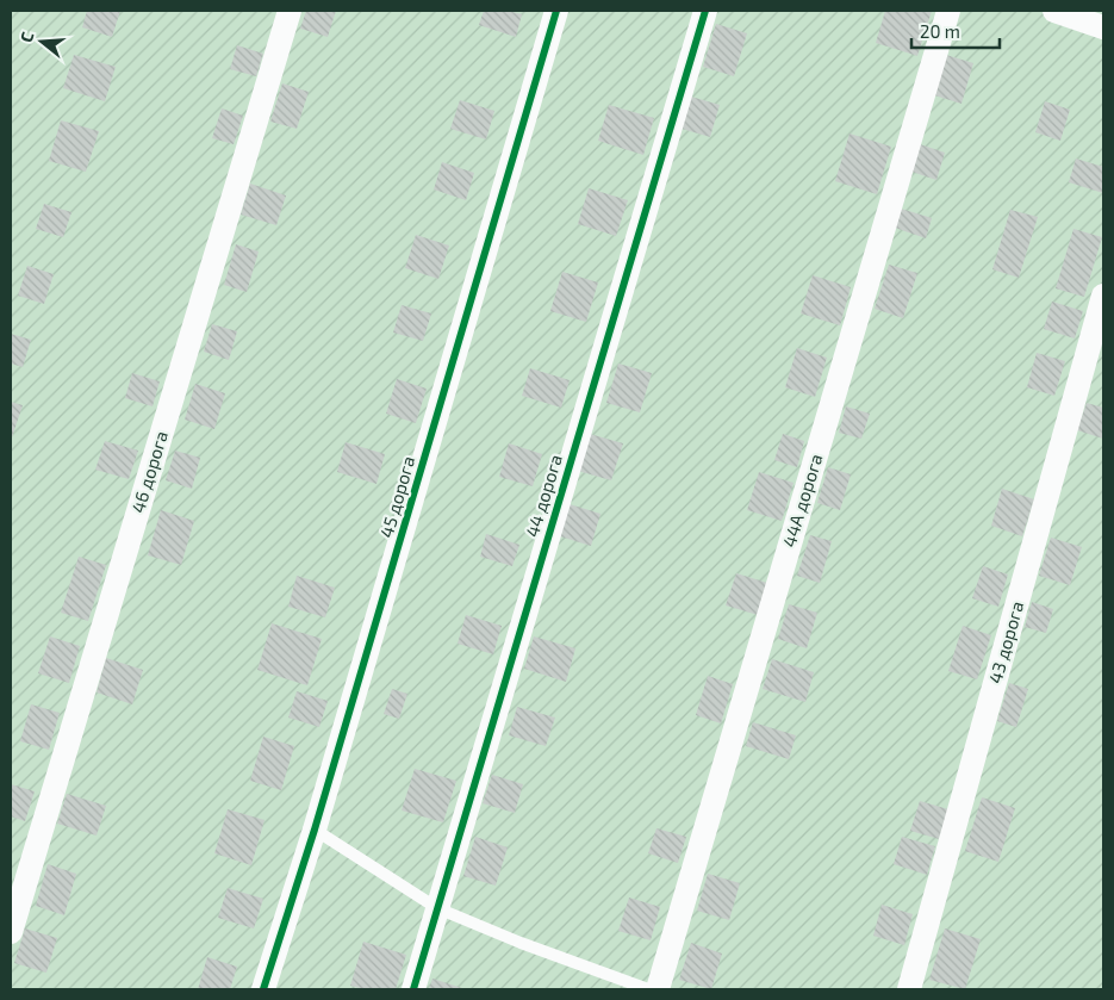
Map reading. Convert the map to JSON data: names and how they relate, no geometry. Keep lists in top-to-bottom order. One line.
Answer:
{"streets":{"street":["46 дорога","44 дорога","45 дорога","44А дорога","43 дорога"]},"scale_bar":"20 m","north":"left"}
